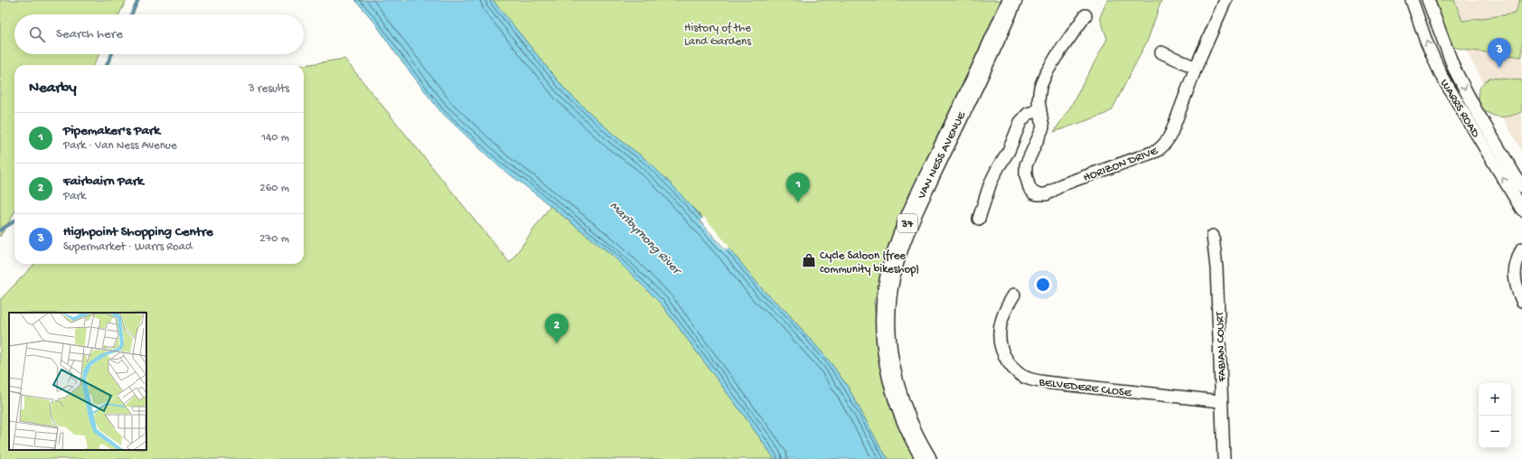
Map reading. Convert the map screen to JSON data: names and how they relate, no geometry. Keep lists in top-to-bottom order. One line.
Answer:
{"streets":{"main road":["VAN NESS AVENUE","37"],"street":["WARRS ROAD","HORIZON DRIVE","FABIAN COURT","BELVEDERE CLOSE"]},"crossings":[["FABIAN COURT","BELVEDERE CLOSE"]],"water":["Maribyrnong River"],"parks":["History of the Land Gardens"],"places":{"shop":["Cycle Saloon (free community bikeshop)"]},"page":{"search":"Search here","pins":["3","1","2"],"heading":["Nearby","3 results"],"list":[{"mark":"1","name":"Pipemaker's Park","note":"Park · Van Ness Avenue","value":"140 m"},{"mark":"2","name":"Fairbairn Park","note":"Park","value":"260 m"},{"mark":"3","name":"Highpoint Shopping Centre","note":"Supermarket · Warrs Road","value":"270 m"}],"map_buttons":["+","−"]}}
